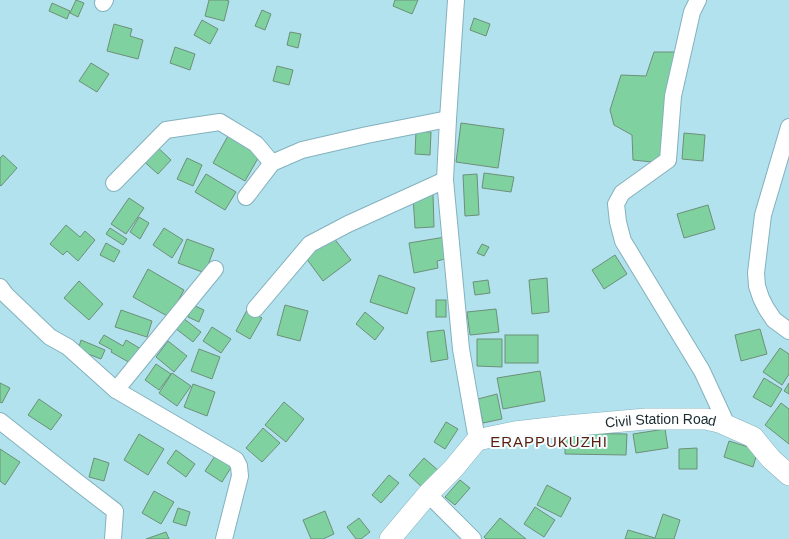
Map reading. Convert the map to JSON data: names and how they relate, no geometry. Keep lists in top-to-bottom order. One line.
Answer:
{"streets":{"main road":["Civil Station Road"]},"districts":["ERAPPUKUZHI"]}
